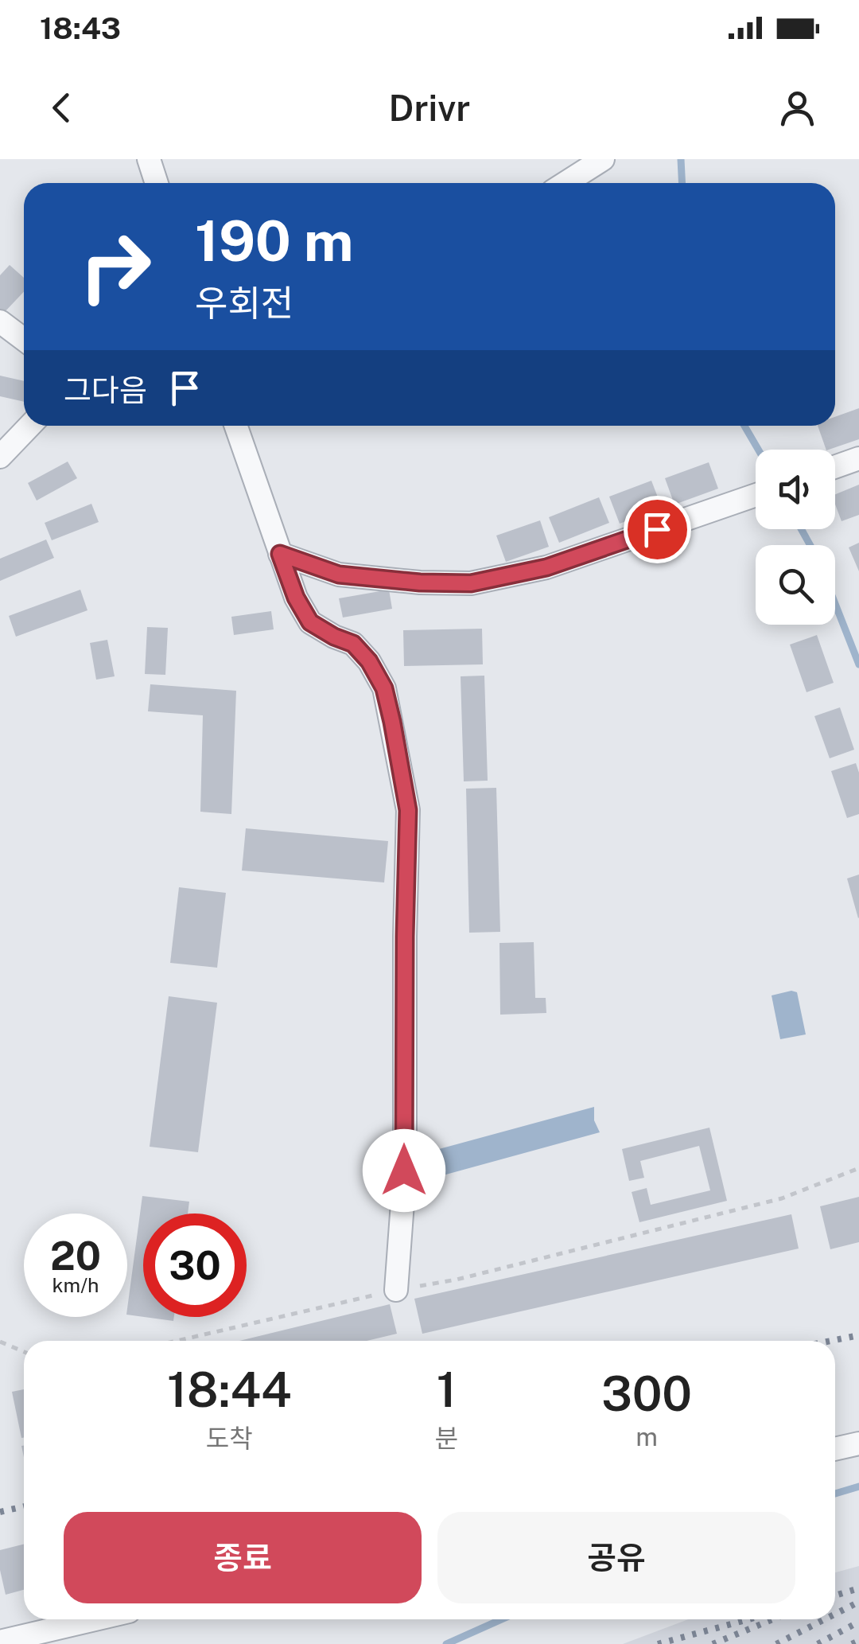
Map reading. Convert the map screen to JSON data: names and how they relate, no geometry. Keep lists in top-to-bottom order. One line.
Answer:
{"page":{"status":"18:43","header":"Drivr","turn":["190 m","우회전"],"then":"그다음","speed":"20 km/h","limit":"30","eta":["18:44","도착","1","분","300","m"],"buttons":["종료","공유"]}}
